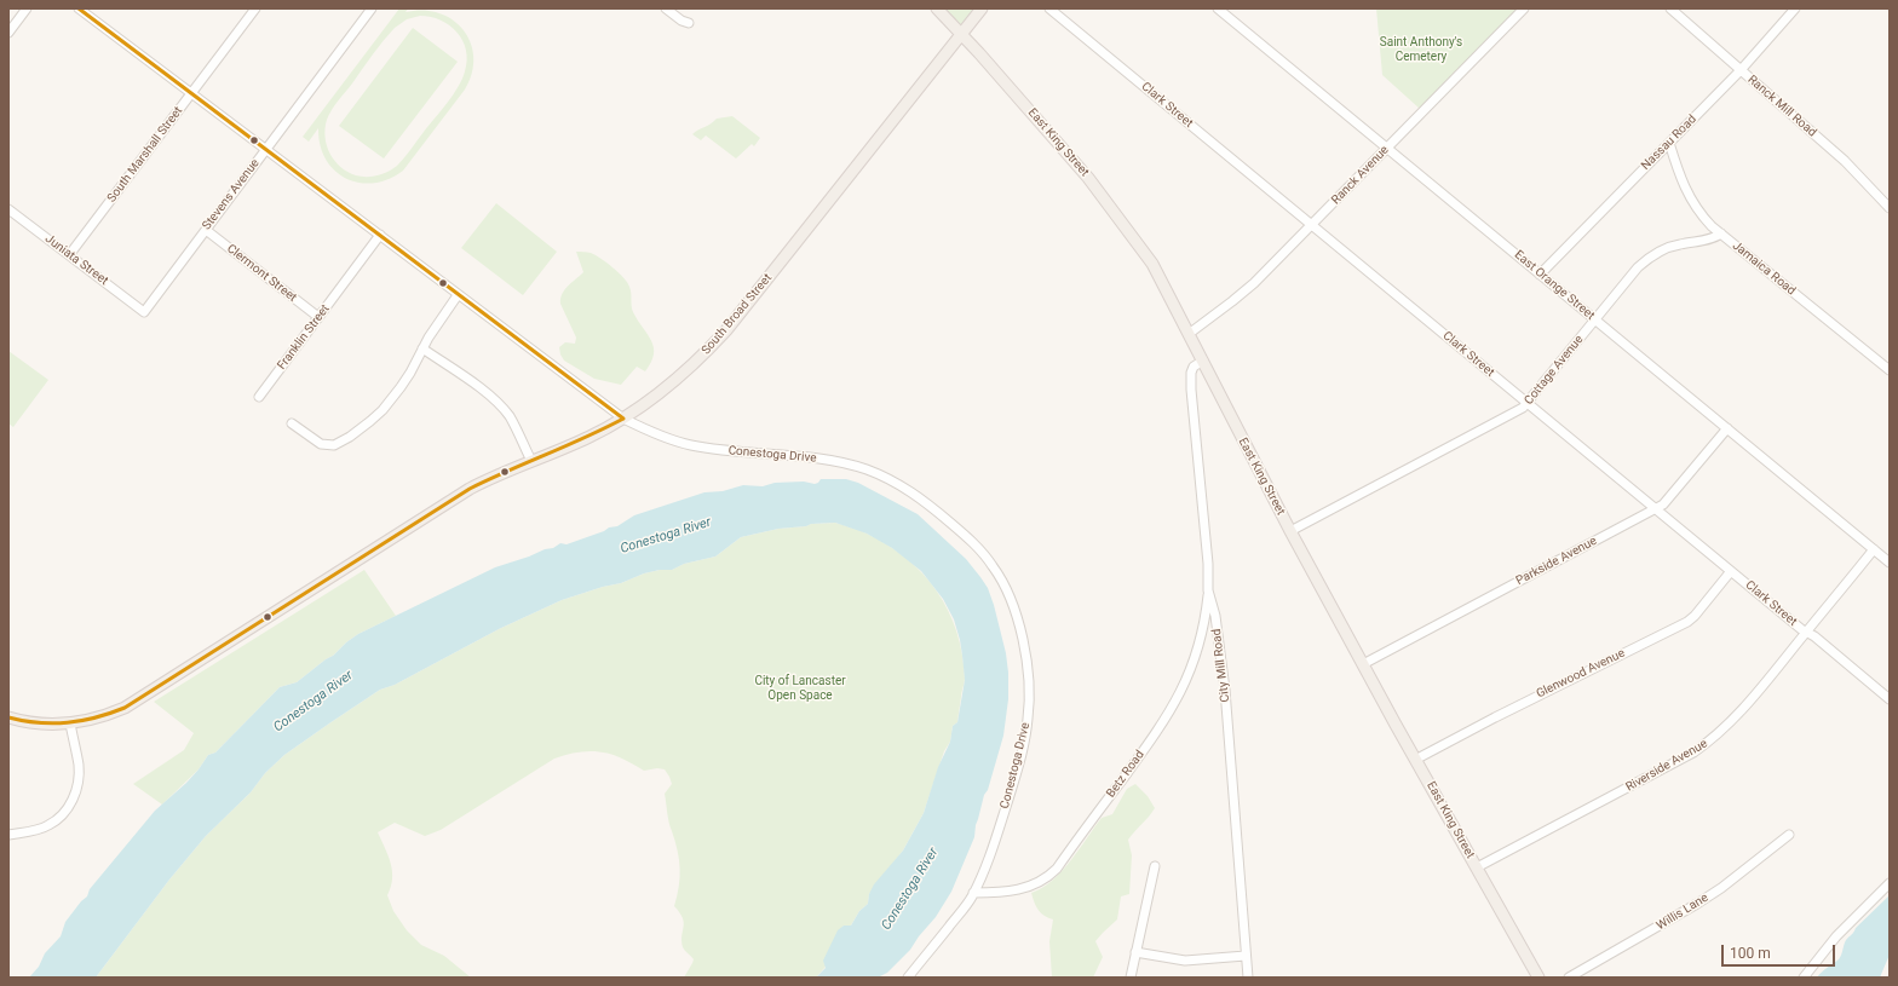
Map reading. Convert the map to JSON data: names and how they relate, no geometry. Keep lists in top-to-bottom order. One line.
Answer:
{"streets":{"main road":["East King Street","South Broad Street"],"street":["Clark Street","Ranck Mill Road","Nassau Road","South Marshall Street","Ranck Avenue","Stevens Avenue","Juniata Street","Jamaica Road","Clermont Street","East Orange Street","Franklin Street","Cottage Avenue","Conestoga Drive","Parkside Avenue","City Mill Road","Glenwood Avenue","Riverside Avenue","Betz Road","Willis Lane"]},"crossings":[["Clark Street","Ranck Avenue"],["Clark Street","Cottage Avenue"],["Clark Street","Parkside Avenue"],["Clark Street","Glenwood Avenue"],["Clark Street","Riverside Avenue"],["Ranck Mill Road","Nassau Road"],["East King Street","Ranck Avenue"],["East King Street","South Broad Street"],["East King Street","Cottage Avenue"],["East King Street","Parkside Avenue"],["East King Street","City Mill Road"],["East King Street","Glenwood Avenue"],["East King Street","Riverside Avenue"],["Nassau Road","Jamaica Road"],["Nassau Road","East Orange Street"],["South Marshall Street","Juniata Street"],["South Marshall Street","Conestoga Drive"],["Ranck Avenue","East Orange Street"],["Stevens Avenue","Juniata Street"],["Stevens Avenue","Clermont Street"],["Stevens Avenue","Conestoga Drive"],["Jamaica Road","Cottage Avenue"],["Clermont Street","Franklin Street"],["East Orange Street","Cottage Avenue"],["East Orange Street","Parkside Avenue"],["East Orange Street","Riverside Avenue"],["South Broad Street","Conestoga Drive"],["Franklin Street","Conestoga Drive"],["Conestoga Drive","Betz Road"],["City Mill Road","Betz Road"]],"water":["Conestoga River"],"parks":["Saint Anthony's Cemetery","City of Lancaster Open Space"],"scale_bar":"100 m"}
